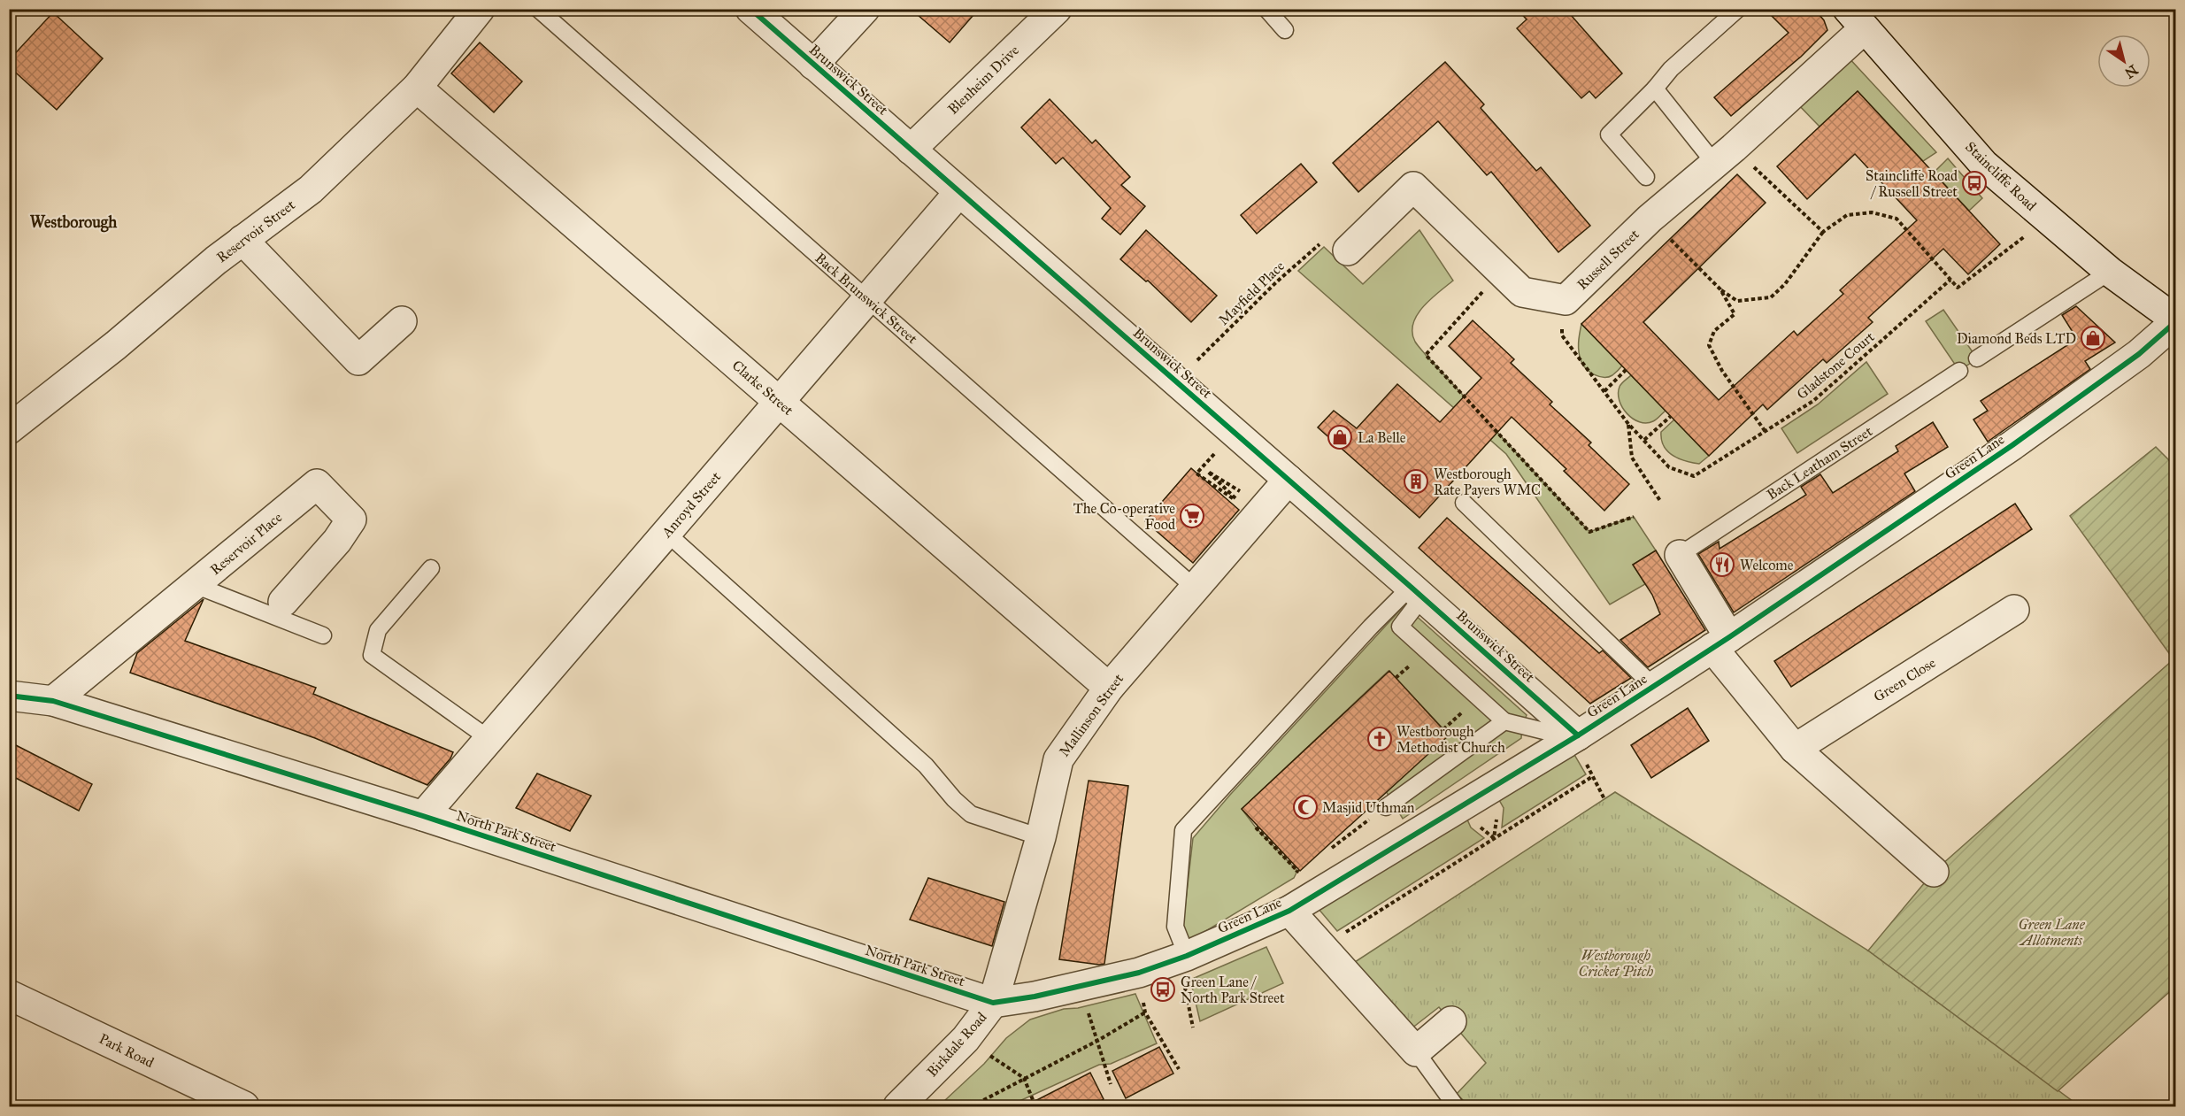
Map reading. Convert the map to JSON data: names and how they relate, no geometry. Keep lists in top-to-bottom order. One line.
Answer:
{"streets":{"street":["Brunswick Street","Blenheim Drive","Staincliffe Road","Reservoir Street","Russell Street","Clarke Street","Green Lane","Anroyd Street","Reservoir Place","Green Close","Mallinson Street","North Park Street","Birkdale Road","Park Road"],"lane":["Back Brunswick Street","Back Leatham Street"],"path":["Mayfield Place","Gladstone Court"]},"crossings":[["Brunswick Street","Blenheim Drive"],["Brunswick Street","Mayfield Place"],["Brunswick Street","Green Lane"],["Brunswick Street","Anroyd Street"],["Brunswick Street","Mallinson Street"],["Staincliffe Road","Russell Street"],["Staincliffe Road","Green Lane"],["Reservoir Street","Clarke Street"],["Russell Street","Mayfield Place"],["Back Brunswick Street","Anroyd Street"],["Back Brunswick Street","Mallinson Street"],["Clarke Street","Anroyd Street"],["Clarke Street","Mallinson Street"],["Green Lane","Mallinson Street"],["Green Lane","North Park Street"],["Green Lane","Birkdale Road"],["Anroyd Street","North Park Street"],["Reservoir Place","North Park Street"],["Mallinson Street","North Park Street"],["Mallinson Street","Birkdale Road"],["North Park Street","Birkdale Road"]],"districts":["Westborough"],"parks":["Green Lane Allotments","Westborough Cricket Pitch"],"places":{"bus stop":["Staincliffe Road / Russell Street","Green Lane / North Park Street"],"shop":["Diamond Beds LTD","La Belle"],"building":["Westborough Rate Payers WMC"],"supermarket":["The Co-operative Food"],"restaurant":["Welcome"],"church":["Westborough Methodist Church"],"mosque":["Masjid Uthman"]},"north":"bottom right"}
